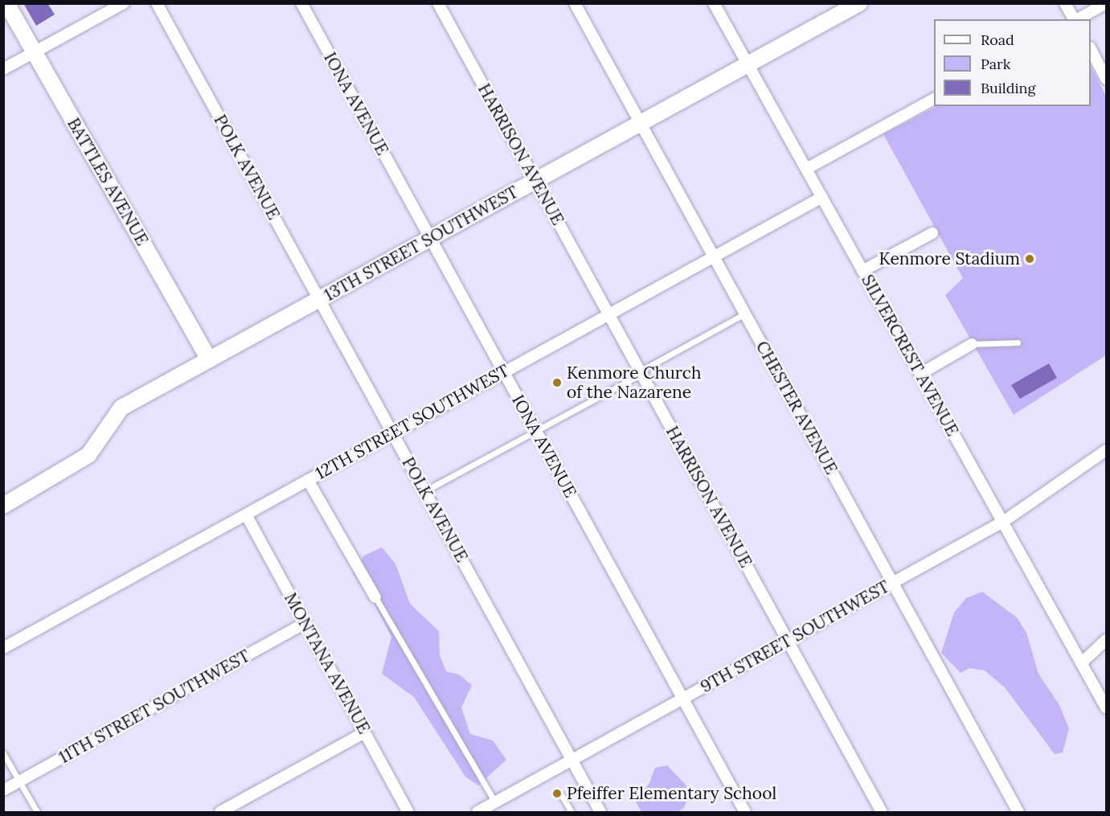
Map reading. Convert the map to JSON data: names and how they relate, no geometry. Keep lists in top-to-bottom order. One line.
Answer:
{"streets":{"street":["IONA AVENUE","HARRISON AVENUE","POLK AVENUE","BATTLES AVENUE","13TH STREET SOUTHWEST","SILVERCREST AVENUE","CHESTER AVENUE","12TH STREET SOUTHWEST","9TH STREET SOUTHWEST","MONTANA AVENUE","11TH STREET SOUTHWEST"]},"crossings":[["IONA AVENUE","13TH STREET SOUTHWEST"],["IONA AVENUE","12TH STREET SOUTHWEST"],["IONA AVENUE","9TH STREET SOUTHWEST"],["HARRISON AVENUE","13TH STREET SOUTHWEST"],["HARRISON AVENUE","12TH STREET SOUTHWEST"],["HARRISON AVENUE","9TH STREET SOUTHWEST"],["POLK AVENUE","13TH STREET SOUTHWEST"],["POLK AVENUE","12TH STREET SOUTHWEST"],["POLK AVENUE","9TH STREET SOUTHWEST"],["BATTLES AVENUE","13TH STREET SOUTHWEST"],["13TH STREET SOUTHWEST","SILVERCREST AVENUE"],["13TH STREET SOUTHWEST","CHESTER AVENUE"],["SILVERCREST AVENUE","12TH STREET SOUTHWEST"],["SILVERCREST AVENUE","9TH STREET SOUTHWEST"],["CHESTER AVENUE","12TH STREET SOUTHWEST"],["CHESTER AVENUE","9TH STREET SOUTHWEST"],["12TH STREET SOUTHWEST","MONTANA AVENUE"],["MONTANA AVENUE","11TH STREET SOUTHWEST"]],"places":["Kenmore Stadium","Kenmore Church of the Nazarene","Pfeiffer Elementary School"],"legend":["Road","Park","Building"]}
